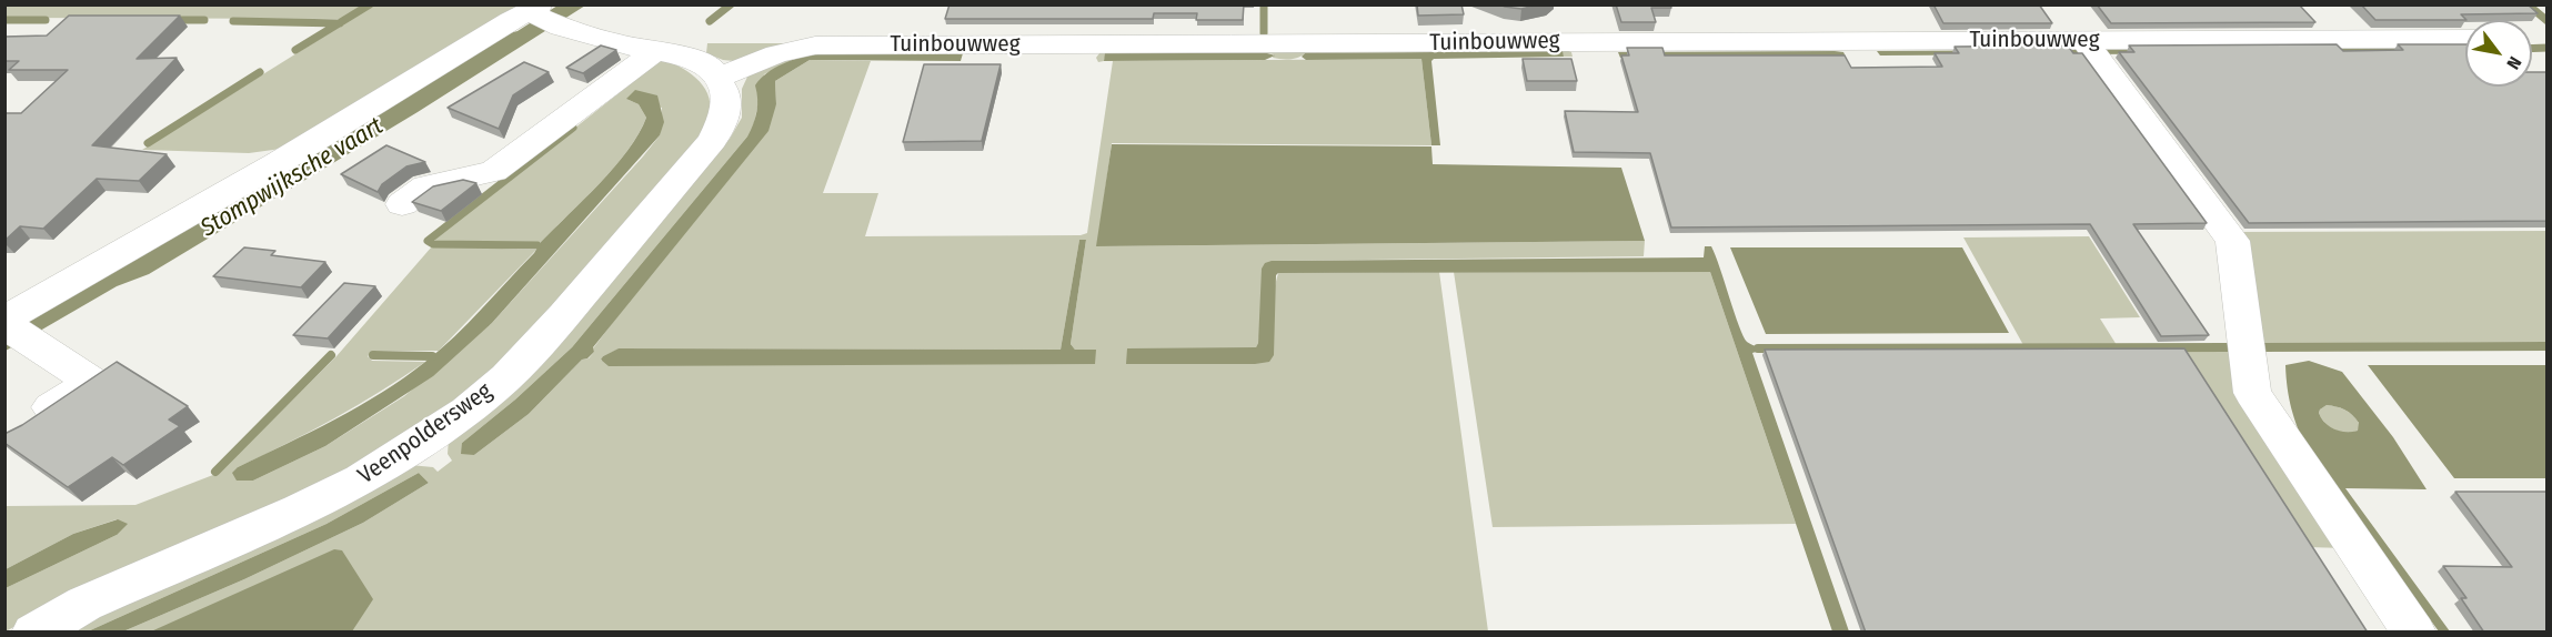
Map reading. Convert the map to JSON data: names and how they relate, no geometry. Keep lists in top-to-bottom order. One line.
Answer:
{"streets":{"street":["Tuinbouwweg","Veenpoldersweg"]},"crossings":[["Tuinbouwweg","Veenpoldersweg"]],"water":["Stompwijksche vaart"],"north":"bottom right"}
